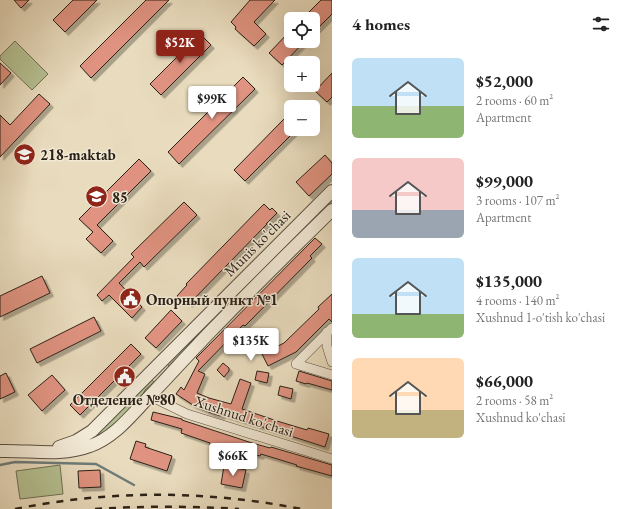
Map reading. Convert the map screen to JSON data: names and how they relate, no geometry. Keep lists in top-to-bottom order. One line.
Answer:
{"streets":{"street":["Munis ko'chasi","Xushnud ko'chasi"]},"crossings":[["Munis ko'chasi","Xushnud ko'chasi"]],"places":{"school or university":["218-maktab","85"],"public building":["Опорный пункт №1","Отделение №80"]},"page":{"heading":"4 homes","map_buttons":["+","−"],"price":["$52K","$99K","$135K","$66K"],"list":[{"name":"$52,000","note":"2 rooms · 60 m² · Apartment"},{"name":"$99,000","note":"3 rooms · 107 m² · Apartment"},{"name":"$135,000","note":"4 rooms · 140 m² · Xushnud 1-o'tish ko'chasi"},{"name":"$66,000","note":"2 rooms · 58 m² · Xushnud ko'chasi"}]}}
